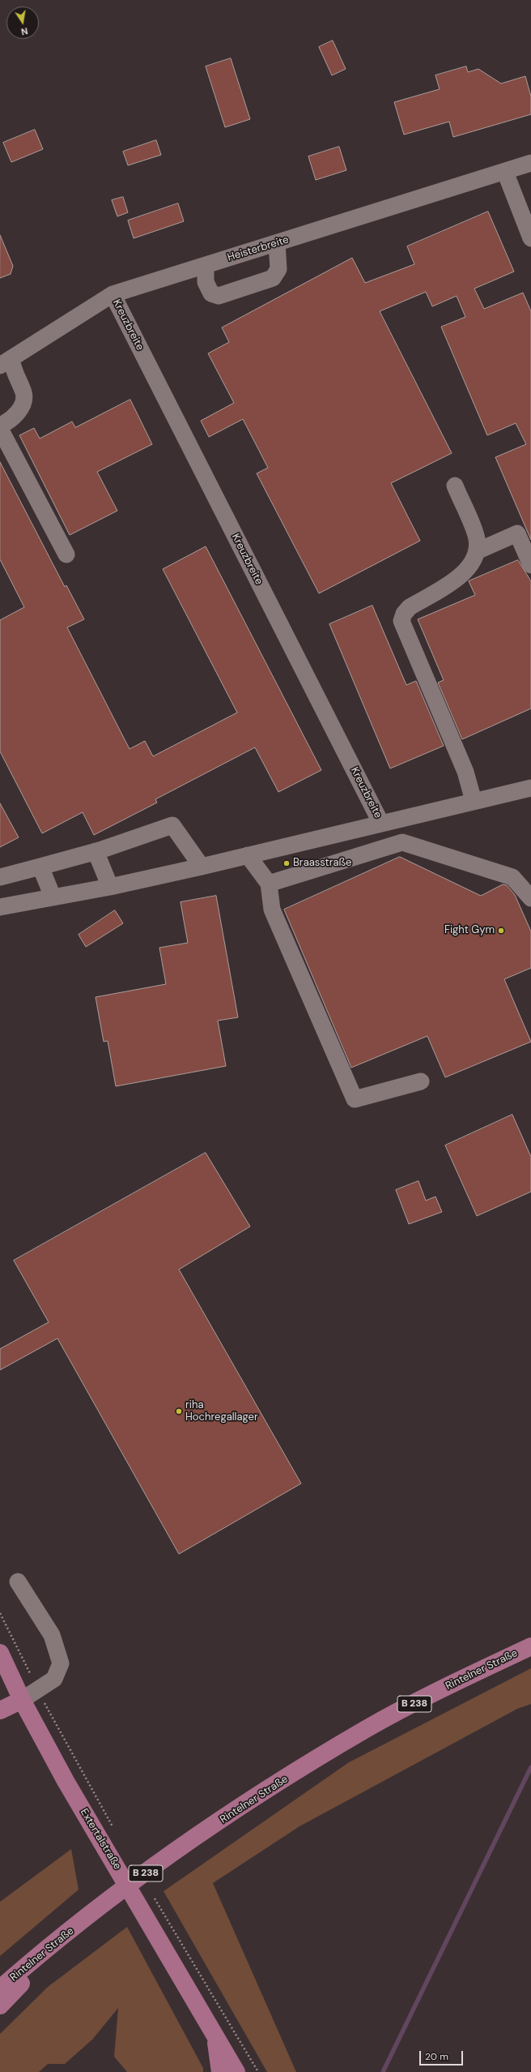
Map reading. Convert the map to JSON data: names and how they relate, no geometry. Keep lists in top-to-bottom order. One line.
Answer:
{"streets":{"main road":["Rintelner Straße","B 238","Extertalstraße"],"street":["Heisterbreite","Kreuzbreite"]},"crossings":[["Heisterbreite","Kreuzbreite"],["Rintelner Straße","B 238"]],"places":["Braasstraße","Fight Gym","riha Hochregallager"],"scale_bar":"20 m","north":"bottom"}
